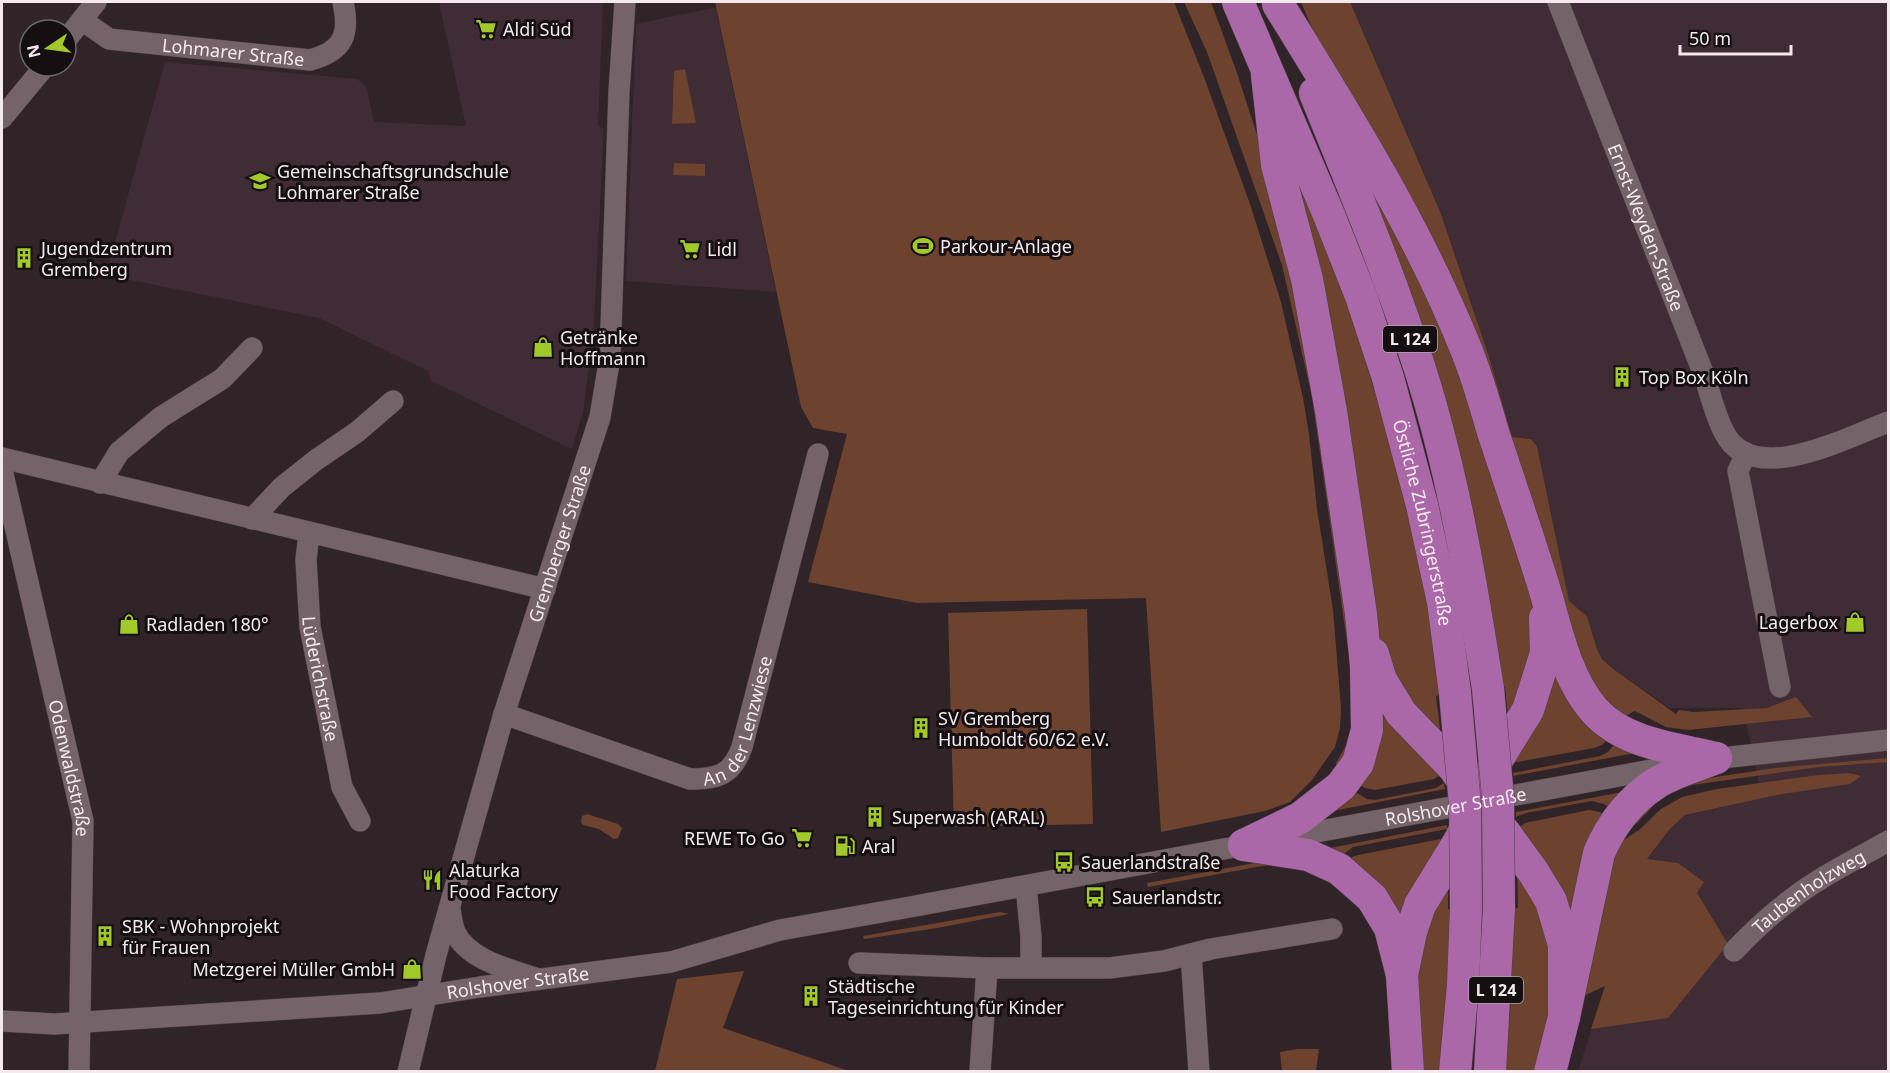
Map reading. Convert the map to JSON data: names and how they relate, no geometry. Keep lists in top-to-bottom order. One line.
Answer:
{"streets":{"highway":["L 124","Östliche Zubringerstraße"],"street":["Lohmarer Straße","Ernst-Weyden-Straße","Gremberger Straße","Lüderichstraße","An der Lenzwiese","Odenwaldstraße","Rolshover Straße","Taubenholzweg"]},"crossings":[["Gremberger Straße","An der Lenzwiese"],["Gremberger Straße","Rolshover Straße"],["Odenwaldstraße","Rolshover Straße"]],"places":{"supermarket":["Aldi Süd","Lidl","REWE To Go"],"school or university":["Gemeinschaftsgrundschule Lohmarer Straße"],"sports":["Parkour-Anlage"],"building":["Jugendzentrum Gremberg","Top Box Köln","SV Gremberg Humboldt 60/62 e.V.","Superwash (ARAL)","SBK - Wohnprojekt für Frauen","Städtische Tageseinrichtung für Kinder"],"shop":["Getränke Hoffmann","Lagerbox","Radladen 180°","Metzgerei Müller GmbH"],"fuel station":["Aral"],"bus stop":["Sauerlandstraße","Sauerlandstr."],"restaurant":["Alaturka Food Factory"]},"scale_bar":"50 m","north":"left"}
